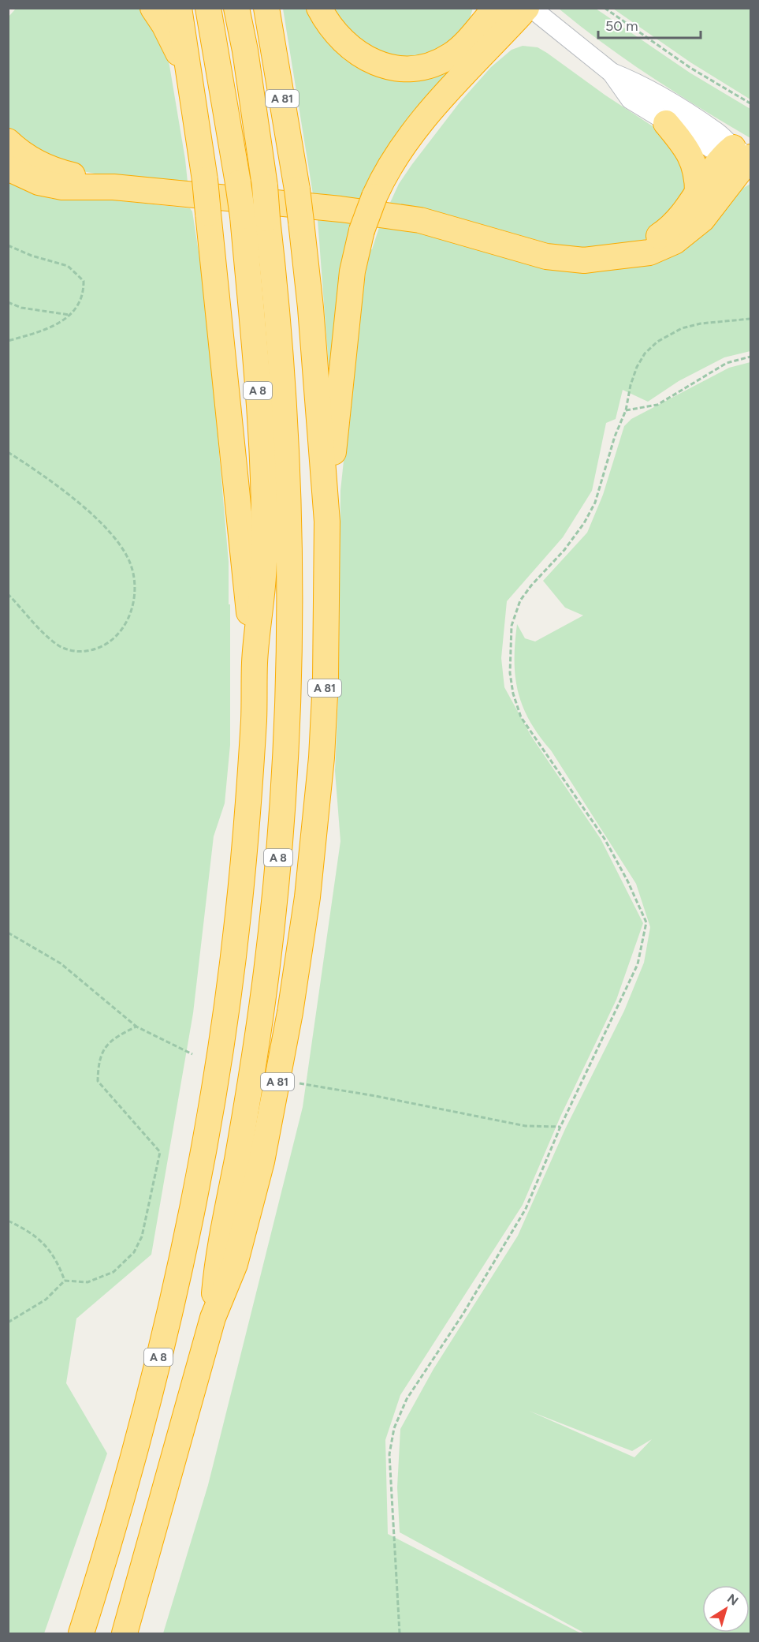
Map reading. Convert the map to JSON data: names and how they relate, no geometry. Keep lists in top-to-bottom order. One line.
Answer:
{"streets":{"highway":["A 81","A 8"]},"crossings":[["A 81","A 8"]],"scale_bar":"50 m","north":"top right"}
